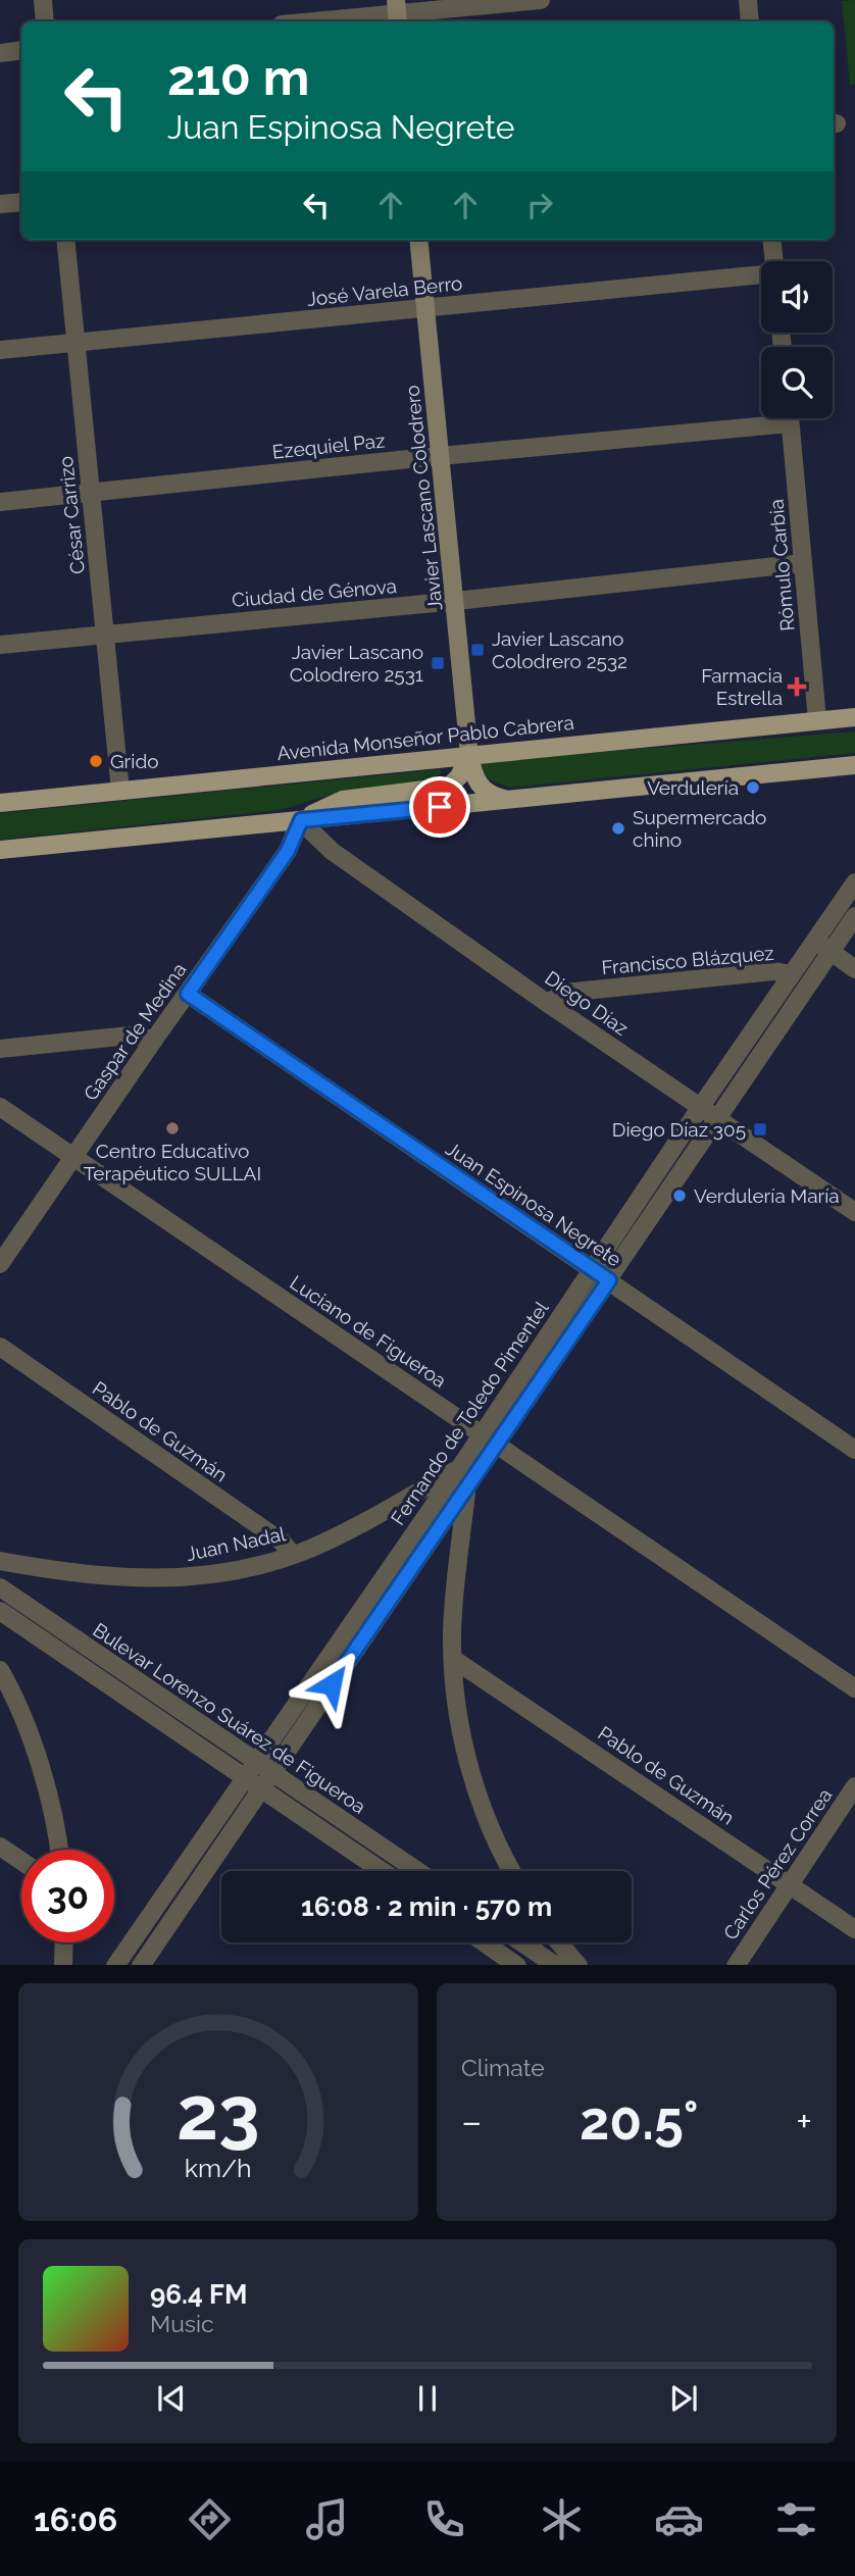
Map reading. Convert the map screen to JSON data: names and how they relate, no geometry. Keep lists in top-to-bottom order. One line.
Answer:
{"streets":{"main road":["Javier Lascano Colodrero","Avenida Monseñor Pablo Cabrera"],"street":["José Varela Berro","Ezequiel Paz","César Carrizo","Rómulo Carbia","Ciudad de Génova","Francisco Blázquez","Diego Díaz","Gaspar de Medina","Juan Espinosa Negrete","Luciano de Figueroa","Fernando de Toledo Pimentel","Pablo de Guzmán","Juan Nadal","Bulevar Lorenzo Suárez de Figueroa","Carlos Pérez Correa"]},"crossings":[["José Varela Berro","Javier Lascano Colodrero"],["José Varela Berro","César Carrizo"],["Ezequiel Paz","Javier Lascano Colodrero"],["Ezequiel Paz","César Carrizo"],["Javier Lascano Colodrero","Ciudad de Génova"],["Javier Lascano Colodrero","Avenida Monseñor Pablo Cabrera"],["César Carrizo","Ciudad de Génova"],["César Carrizo","Avenida Monseñor Pablo Cabrera"],["Rómulo Carbia","Ciudad de Génova"],["Rómulo Carbia","Avenida Monseñor Pablo Cabrera"],["Francisco Blázquez","Diego Díaz"],["Francisco Blázquez","Fernando de Toledo Pimentel"],["Diego Díaz","Gaspar de Medina"],["Diego Díaz","Fernando de Toledo Pimentel"],["Gaspar de Medina","Juan Espinosa Negrete"],["Gaspar de Medina","Luciano de Figueroa"],["Juan Espinosa Negrete","Fernando de Toledo Pimentel"],["Luciano de Figueroa","Fernando de Toledo Pimentel"],["Fernando de Toledo Pimentel","Juan Nadal"],["Fernando de Toledo Pimentel","Bulevar Lorenzo Suárez de Figueroa"],["Pablo de Guzmán","Juan Nadal"],["Pablo de Guzmán","Carlos Pérez Correa"]],"places":{"transit":["Javier Lascano Colodrero 2532","Javier Lascano Colodrero 2531","Diego Díaz 305"],"health":["Farmacia Estrella"],"other":["Grido","Verdulería","Supermercado chino","Centro Educativo Terapéutico SULLAI","Verdulería María"]},"page":{"turn":["210 m","Juan Espinosa Negrete"],"limit":"30","trip":"16:08 · 2 min · 570 m","tile":"Climate","heat":["−","20.5°","+"],"song":["96.4 FM","Music"],"tabs":"16:06","gauge":["23","km/h"]}}
